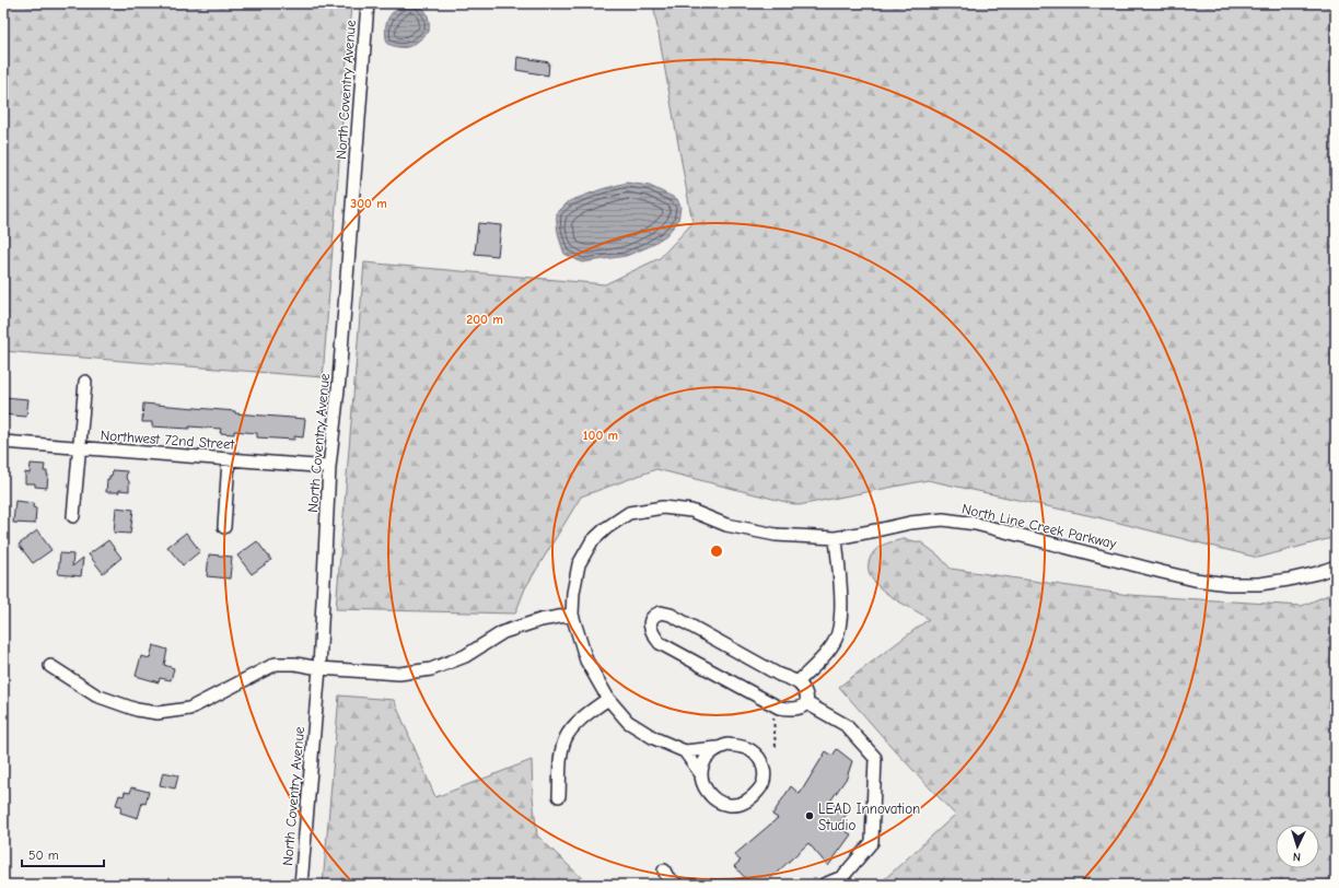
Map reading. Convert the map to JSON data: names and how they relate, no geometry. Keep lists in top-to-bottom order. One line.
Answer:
{"streets":{"street":["North Coventry Avenue","Northwest 72nd Street","North Line Creek Parkway"]},"crossings":[["North Coventry Avenue","Northwest 72nd Street"]],"places":["LEAD Innovation Studio"],"scale_bar":"50 m","north":"bottom","rings":["300 m","200 m","100 m"]}
